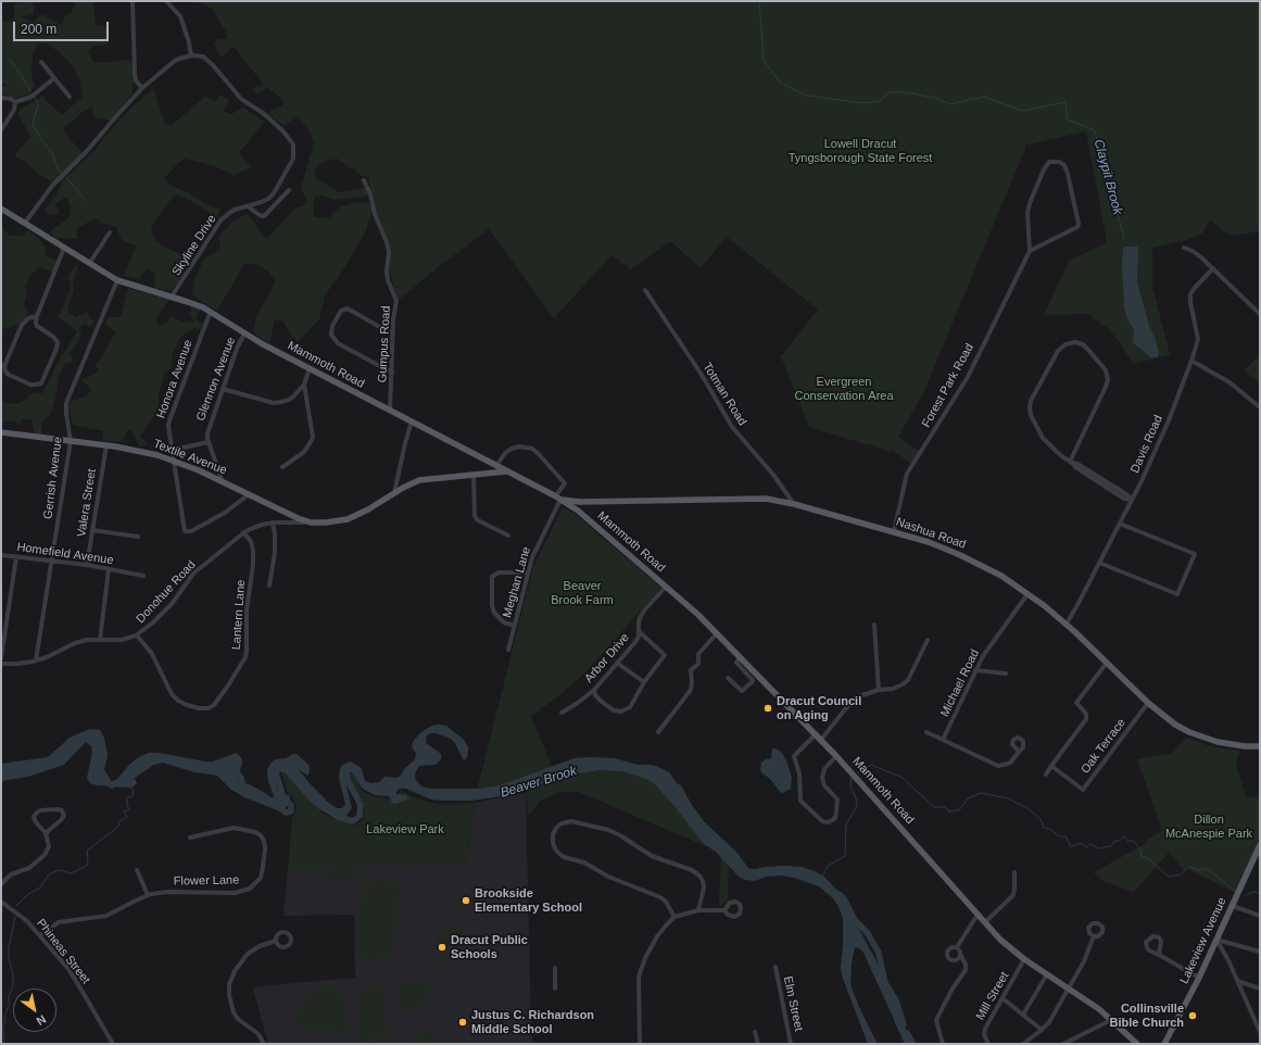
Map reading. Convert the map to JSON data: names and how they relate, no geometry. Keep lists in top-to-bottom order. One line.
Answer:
{"streets":{"main road":["Mammoth Road","Textile Avenue","Nashua Road","Lakeview Avenue"],"street":["Skyline Drive","Gumpus Road","Honora Avenue","Glennon Avenue","Forest Park Road","Totman Road","Davis Road","Gerrish Avenue","Valera Street","Homefield Avenue","Meghan Lane","Donohue Road","Lantern Lane","Arbor Drive","Michael Road","Oak Terrace","Flower Lane","Phineas Street","Mill Street","Elm Street"]},"crossings":[["Skyline Drive","Mammoth Road"],["Gumpus Road","Mammoth Road"],["Mammoth Road","Honora Avenue"],["Mammoth Road","Glennon Avenue"],["Mammoth Road","Gerrish Avenue"],["Mammoth Road","Nashua Road"],["Mammoth Road","Meghan Lane"],["Mammoth Road","Arbor Drive"],["Mammoth Road","Mill Street"],["Honora Avenue","Textile Avenue"],["Glennon Avenue","Textile Avenue"],["Forest Park Road","Nashua Road"],["Totman Road","Nashua Road"],["Davis Road","Nashua Road"],["Textile Avenue","Gerrish Avenue"],["Textile Avenue","Valera Street"],["Textile Avenue","Donohue Road"],["Gerrish Avenue","Homefield Avenue"],["Gerrish Avenue","Donohue Road"],["Valera Street","Homefield Avenue"],["Nashua Road","Meghan Lane"],["Nashua Road","Michael Road"],["Nashua Road","Oak Terrace"],["Donohue Road","Lantern Lane"],["Flower Lane","Phineas Street"]],"water":["Claypit Brook","Beaver Brook"],"parks":["Lowell Dracut Tyngsborough State Forest","Evergreen Conservation Area","Beaver Brook Farm","Dillon McAnespie Park","Lakeview Park"],"places":["Dracut Council on Aging","Brookside Elementary School","Dracut Public Schools","Collinsville Bible Church","Justus C. Richardson Middle School"],"scale_bar":"200 m","north":"bottom right"}
